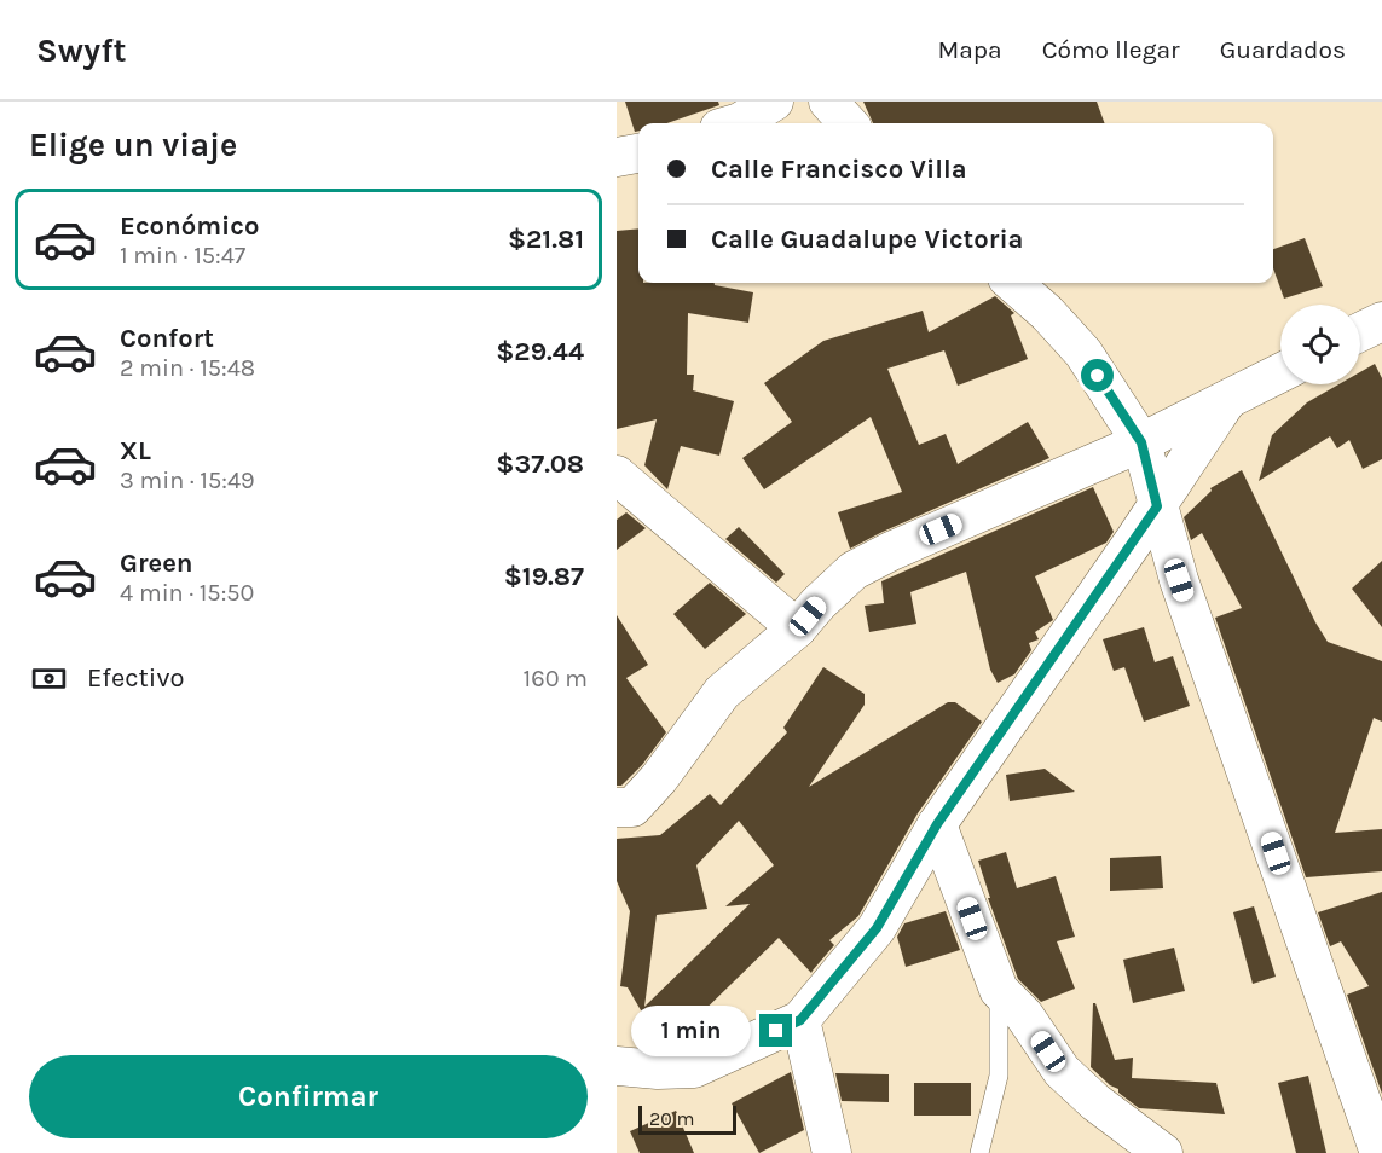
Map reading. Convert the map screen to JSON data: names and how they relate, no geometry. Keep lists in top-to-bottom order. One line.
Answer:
{"scale_bar":"20 m","page":{"header":"Swyft","nav":["Mapa","Cómo llegar","Guardados"],"heading":"Elige un viaje","banner":["Calle Francisco Villa","Calle Guadalupe Victoria"],"list":[{"name":"Económico","note":"1 min · 15:47","value":"$21.81"},{"name":"Confort","note":"2 min · 15:48","value":"$29.44"},{"name":"XL","note":"3 min · 15:49","value":"$37.08"},{"name":"Green","note":"4 min · 15:50","value":"$19.87"}],"pay":["Efectivo","160 m"],"bubble":"1 min","buttons":"Confirmar","scale":"20 m"}}
